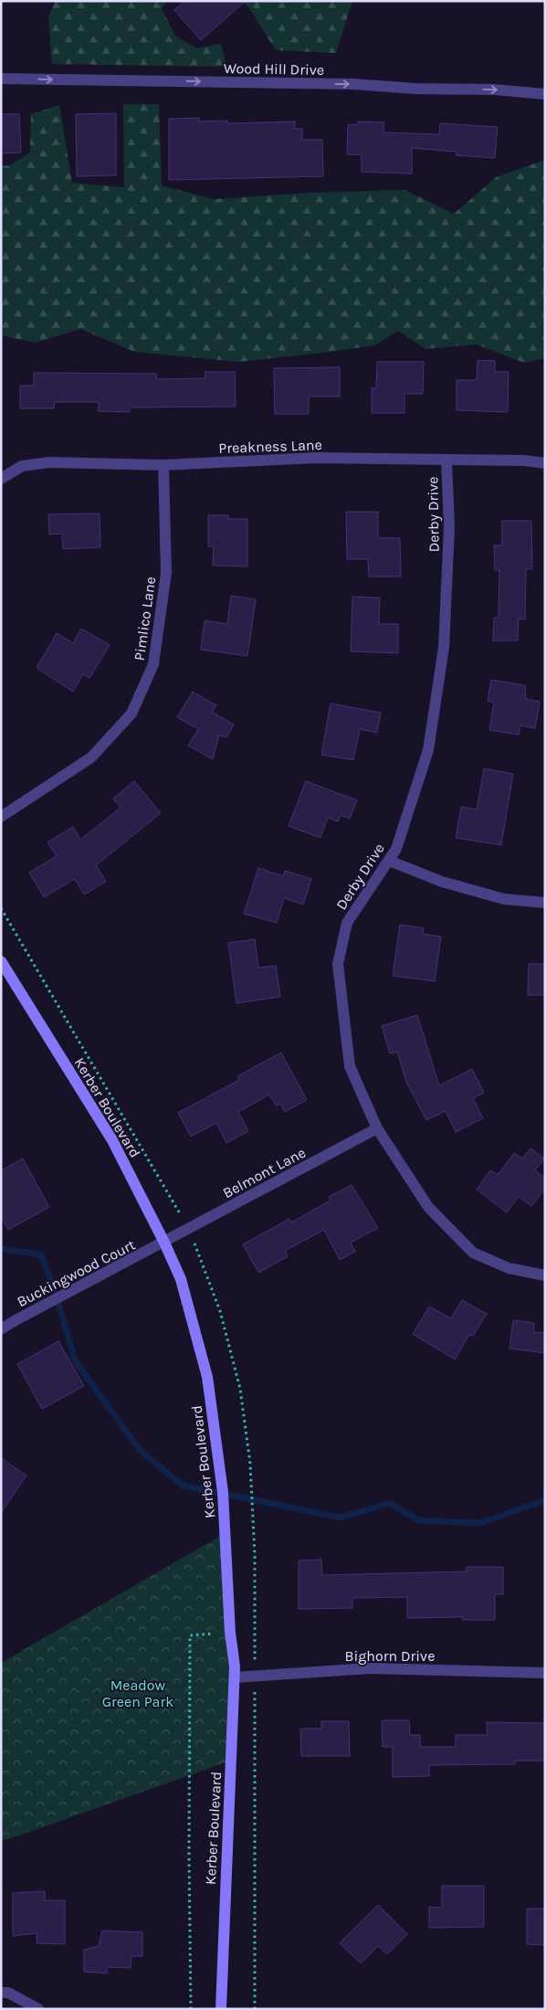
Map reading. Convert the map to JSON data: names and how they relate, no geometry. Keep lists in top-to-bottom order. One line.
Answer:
{"streets":{"street":["Wood Hill Drive","Preakness Lane","Derby Drive","Pimlico Lane","Kerber Boulevard","Belmont Lane","Buckingwood Court","Bighorn Drive"]},"crossings":[["Preakness Lane","Derby Drive"],["Preakness Lane","Pimlico Lane"],["Derby Drive","Belmont Lane"],["Kerber Boulevard","Belmont Lane"],["Kerber Boulevard","Buckingwood Court"],["Kerber Boulevard","Bighorn Drive"],["Belmont Lane","Buckingwood Court"]],"one_way":["Wood Hill Drive"],"parks":["Meadow Green Park"]}
